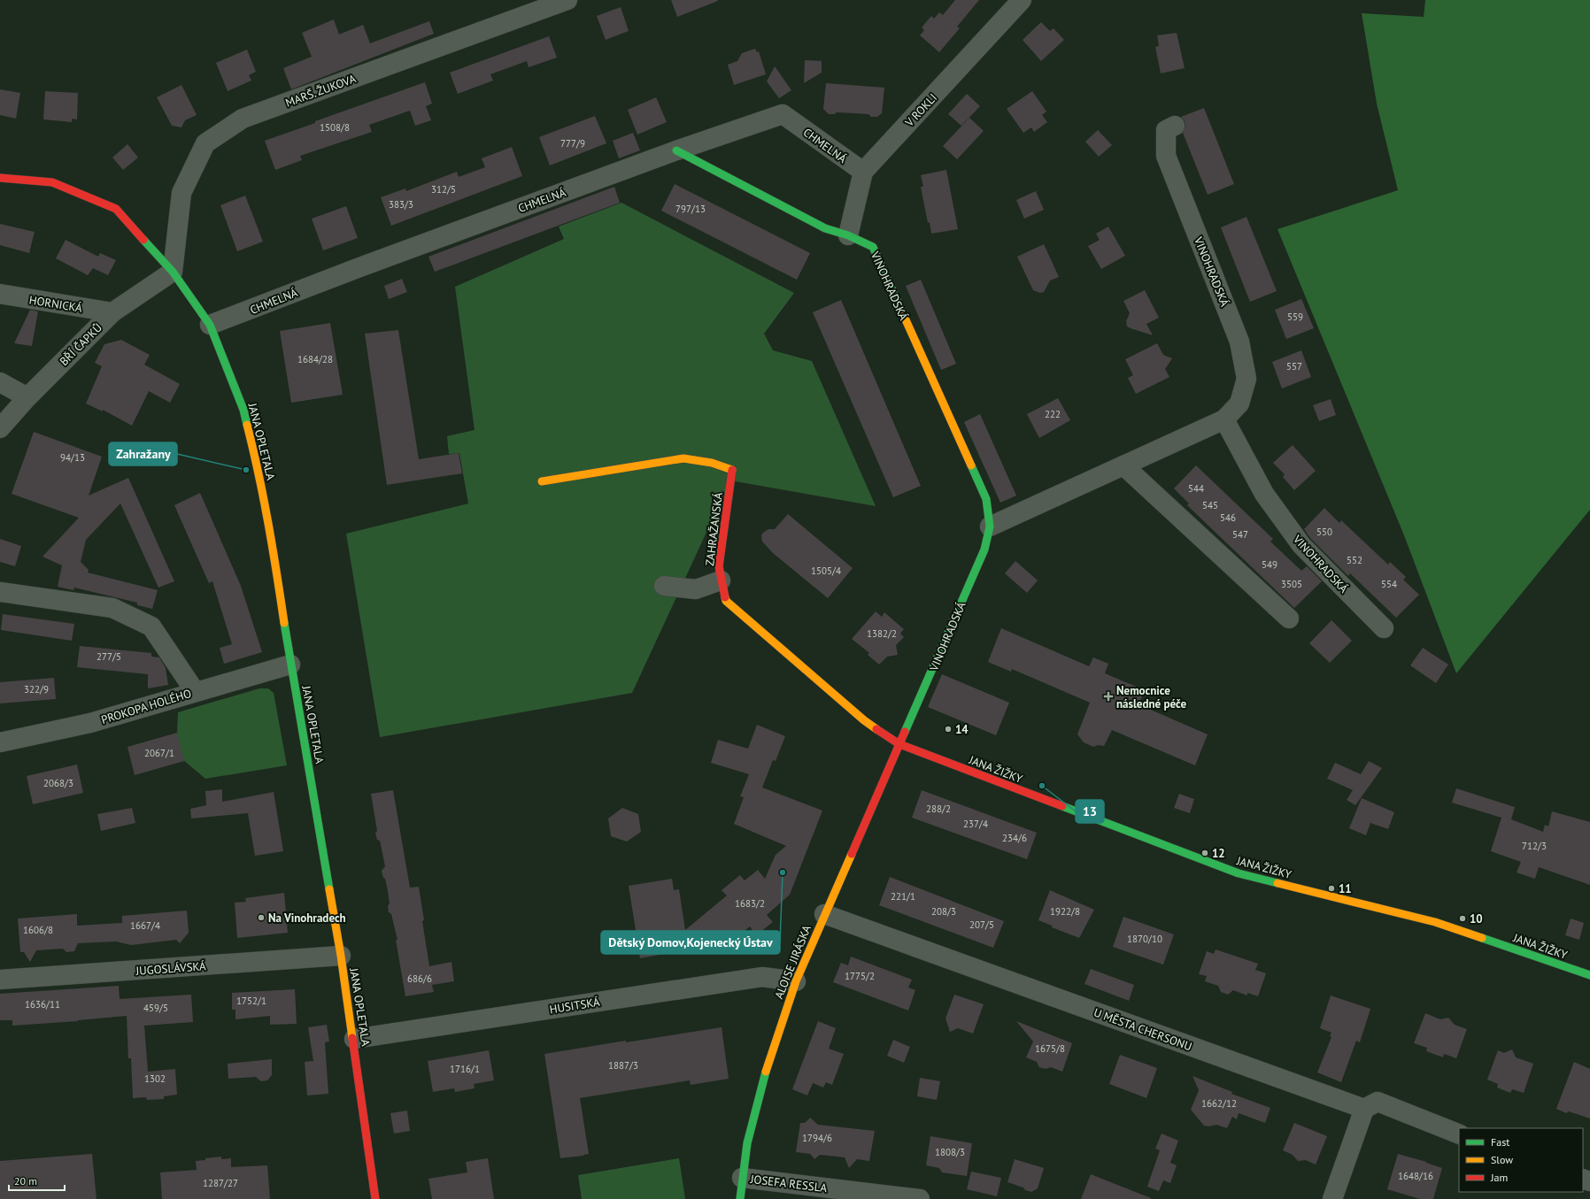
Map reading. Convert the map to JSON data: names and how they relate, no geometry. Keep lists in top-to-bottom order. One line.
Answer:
{"streets":{"street":["MARŠ. ŽUKOVA","V ROKLI","CHMELNÁ","VINOHRADSKÁ","HORNICKÁ","BŘÍ ČAPKŮ","JANA OPLETALA","ZAHRAŽANSKÁ","PROKOPA HOLÉHO","JANA ŽIŽKY","ALOISE JIRÁSKA","JUGOSLÁVSKÁ","HUSITSKÁ","U MĚSTA CHERSONU","JOSEFA RESSLA"]},"crossings":[["MARŠ. ŽUKOVA","BŘÍ ČAPKŮ"],["MARŠ. ŽUKOVA","JANA OPLETALA"],["V ROKLI","CHMELNÁ"],["V ROKLI","VINOHRADSKÁ"],["CHMELNÁ","VINOHRADSKÁ"],["CHMELNÁ","JANA OPLETALA"],["VINOHRADSKÁ","ZAHRAŽANSKÁ"],["VINOHRADSKÁ","JANA ŽIŽKY"],["VINOHRADSKÁ","ALOISE JIRÁSKA"],["HORNICKÁ","BŘÍ ČAPKŮ"],["BŘÍ ČAPKŮ","JANA OPLETALA"],["JANA OPLETALA","PROKOPA HOLÉHO"],["JANA OPLETALA","JUGOSLÁVSKÁ"],["JANA OPLETALA","HUSITSKÁ"],["ZAHRAŽANSKÁ","JANA ŽIŽKY"],["ZAHRAŽANSKÁ","ALOISE JIRÁSKA"],["JANA ŽIŽKY","ALOISE JIRÁSKA"],["ALOISE JIRÁSKA","HUSITSKÁ"],["ALOISE JIRÁSKA","U MĚSTA CHERSONU"],["ALOISE JIRÁSKA","JOSEFA RESSLA"]],"places":{"other":["Zahražany","14","13","12","Dětský Domov,Kojenecký Ústav","11","Na Vinohradech","10"],"health":["Nemocnice následné péče"]},"house_numbers":["1508/8","777/9","312/5","383/3","797/13","559","1684/28","557","222","94/13","544","545","546","550","547","552","549","1505/4","3505","554","1382/2","277/5","322/9","2067/1","2068/3","288/2","237/4","234/6","712/3","221/1","1683/2","208/3","1922/8","207/5","1667/4","1606/8","1870/10","1775/2","686/6","1752/1","1636/11","459/5","1675/8","1887/3","1716/1","1302","1662/12","1794/6","1808/3","1648/16","1287/27"],"legend":["Fast","Slow","Jam"],"scale_bar":"20 m"}
